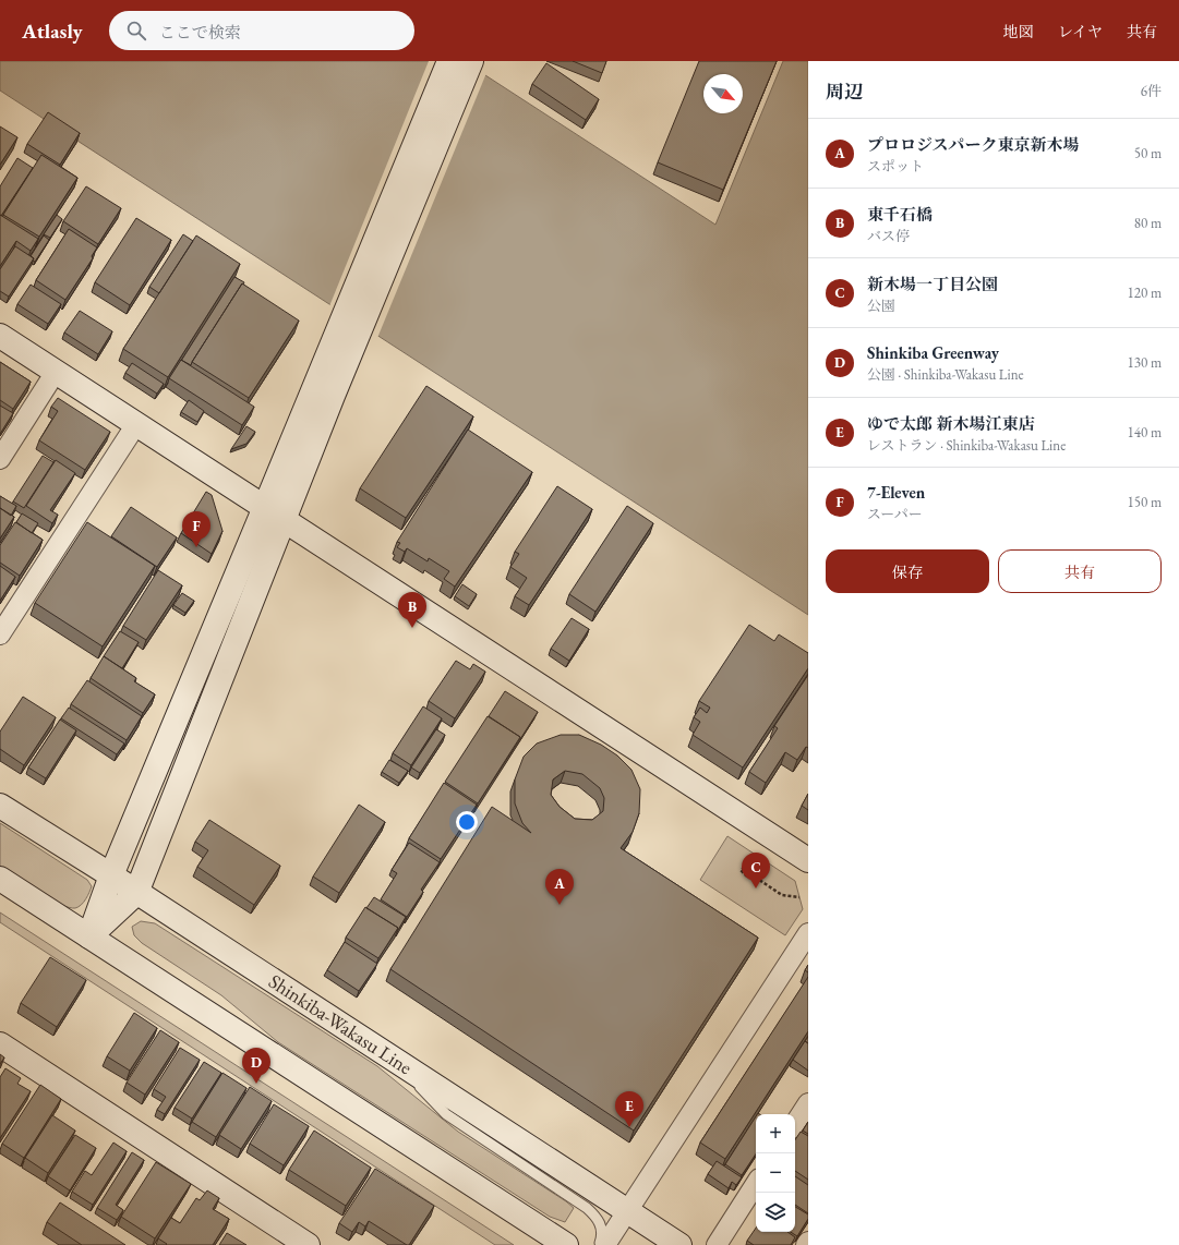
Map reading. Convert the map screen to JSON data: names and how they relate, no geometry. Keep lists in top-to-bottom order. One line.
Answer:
{"streets":{"street":["Shinkiba-Wakasu Line"]},"north":"bottom right","page":{"header":"Atlasly","search":"ここで検索","nav":["地図","レイヤ","共有"],"heading":["周辺","6件"],"list":[{"mark":"A","name":"プロロジスパーク東京新木場","note":"スポット","value":"50 m"},{"mark":"B","name":"東千石橋","note":"バス停","value":"80 m"},{"mark":"C","name":"新木場一丁目公園","note":"公園","value":"120 m"},{"mark":"D","name":"Shinkiba Greenway","note":"公園 · Shinkiba-Wakasu Line","value":"130 m"},{"mark":"E","name":"ゆで太郎 新木場江東店","note":"レストラン · Shinkiba-Wakasu Line","value":"140 m"},{"mark":"F","name":"7-Eleven","note":"スーパー","value":"150 m"}],"pins":["F","B","C","A","D","E"],"buttons":["保存","共有"],"map_buttons":["+","−"]}}
